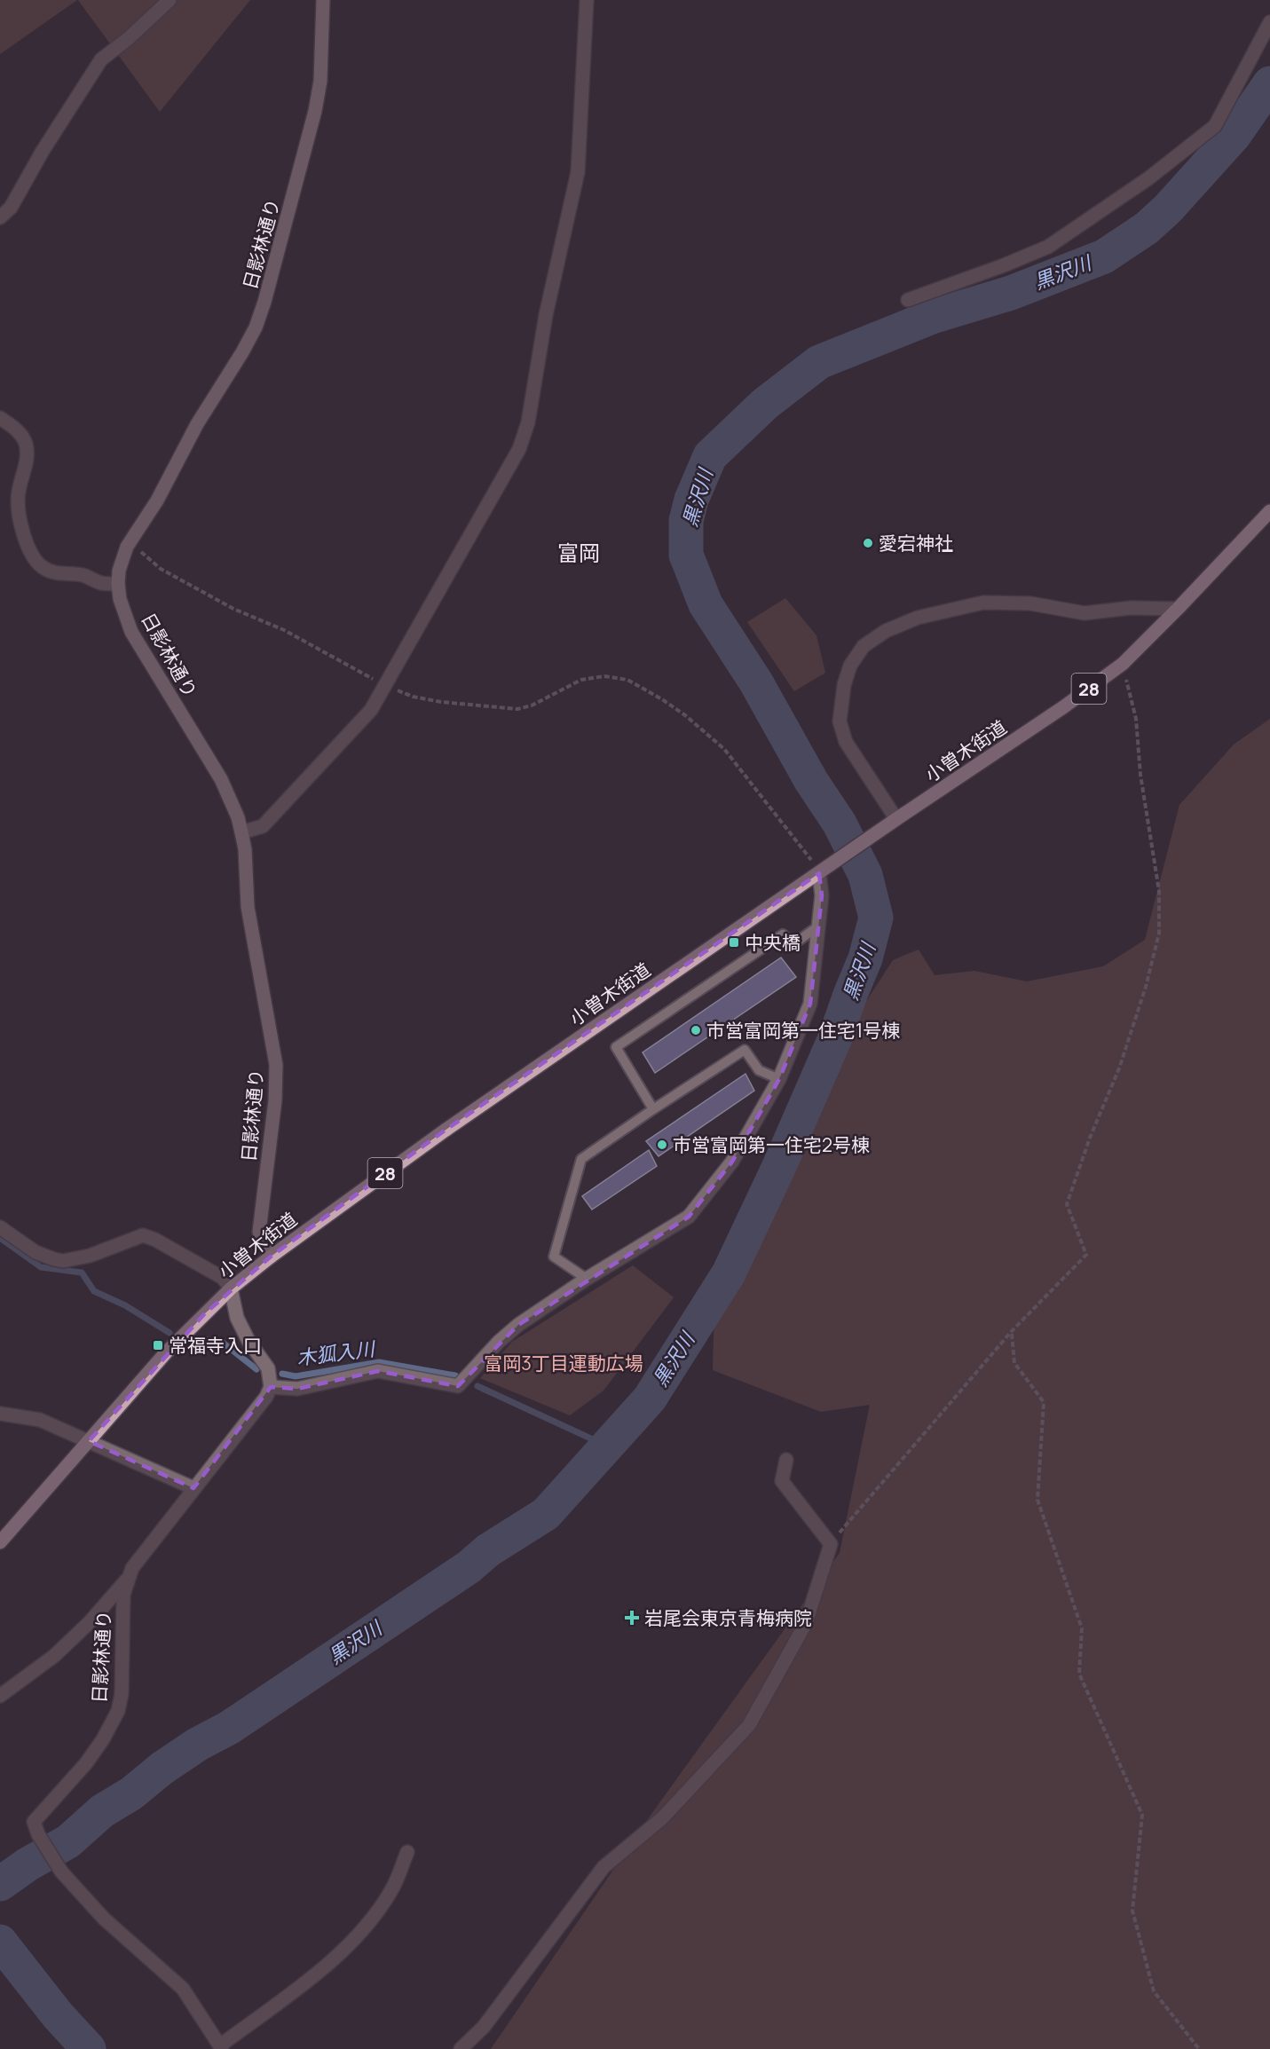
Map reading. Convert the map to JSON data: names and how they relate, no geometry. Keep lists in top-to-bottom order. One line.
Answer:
{"streets":{"main road":["28","小曽木街道"],"street":["日影林通り"]},"crossings":[["日影林通り","小曽木街道"]],"districts":["富岡"],"water":["黒沢川","木狐入川"],"parks":["富岡3丁目運動広場"],"places":{"other":["愛宕神社","市営富岡第一住宅1号棟","市営富岡第一住宅2号棟"],"transit":["中央橋","常福寺入口"],"health":["岩尾会東京青梅病院"]}}
